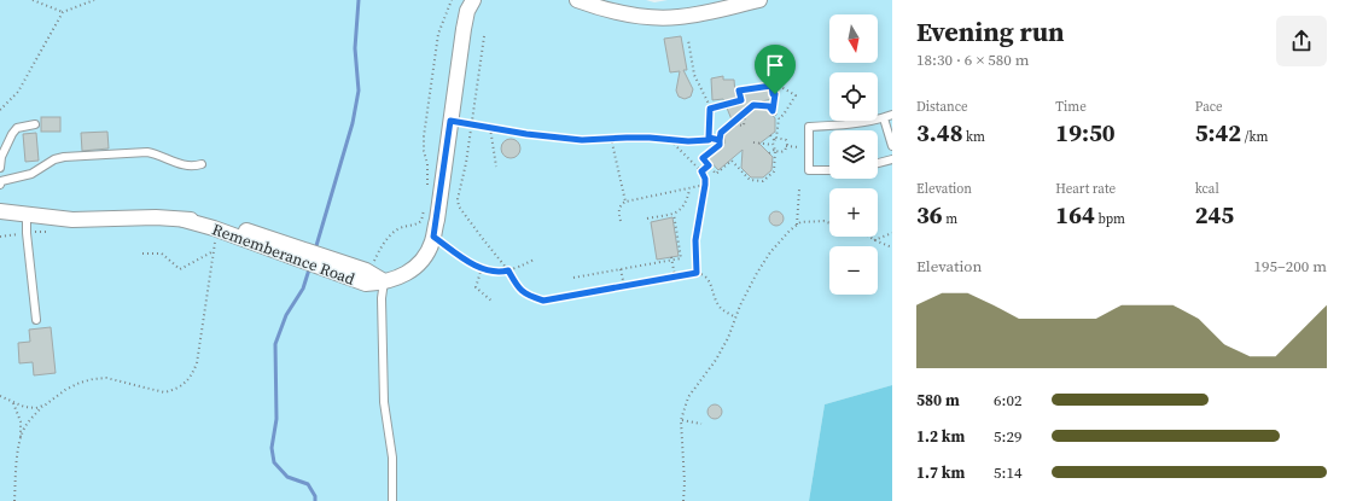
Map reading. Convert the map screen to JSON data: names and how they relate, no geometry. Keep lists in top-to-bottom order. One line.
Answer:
{"streets":{"street":["Rememberance Road"]},"north":"bottom","page":{"heading":["Evening run","18:30 · 6 × 580 m"],"map_buttons":["+","−"],"stats":[["Distance","3.48 km"],["Time","19:50"],["Pace","5:42 /km"],["Elevation","36 m"],["Heart rate","164 bpm"],["kcal","245"]],"chart":["Elevation","195–200 m"],"list":[{"name":"580 m","note":"6:02"},{"name":"1.2 km","note":"5:29"},{"name":"1.7 km","note":"5:14"}]}}
